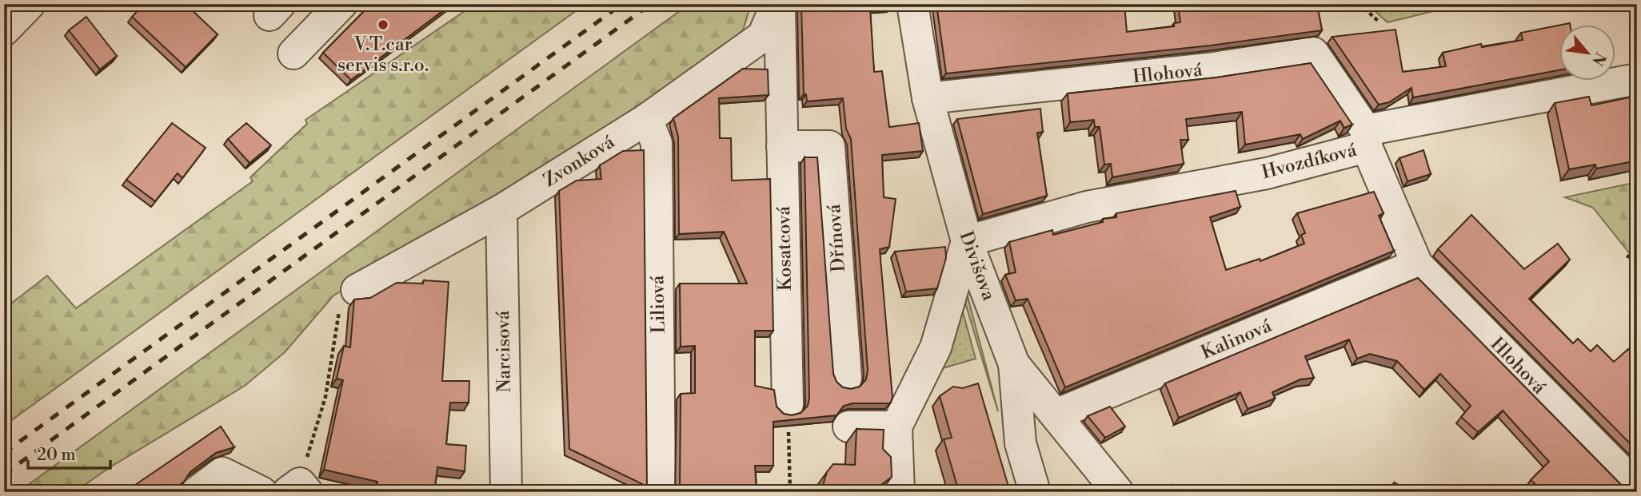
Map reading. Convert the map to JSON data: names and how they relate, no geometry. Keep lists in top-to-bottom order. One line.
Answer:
{"streets":{"street":["Hlohová","Zvonková","Hvozdíková","Dřínová","Kosatcová","Divišova","Liliová","Kalinová","Narcisová"]},"crossings":[["Hlohová","Hvozdíková"],["Hlohová","Divišova"],["Hlohová","Kalinová"],["Zvonková","Kosatcová"],["Zvonková","Liliová"],["Zvonková","Narcisová"],["Hvozdíková","Divišova"],["Dřínová","Kosatcová"],["Divišova","Kalinová"]],"places":["V.T.car servis s.r.o."],"scale_bar":"20 m","north":"bottom right"}
